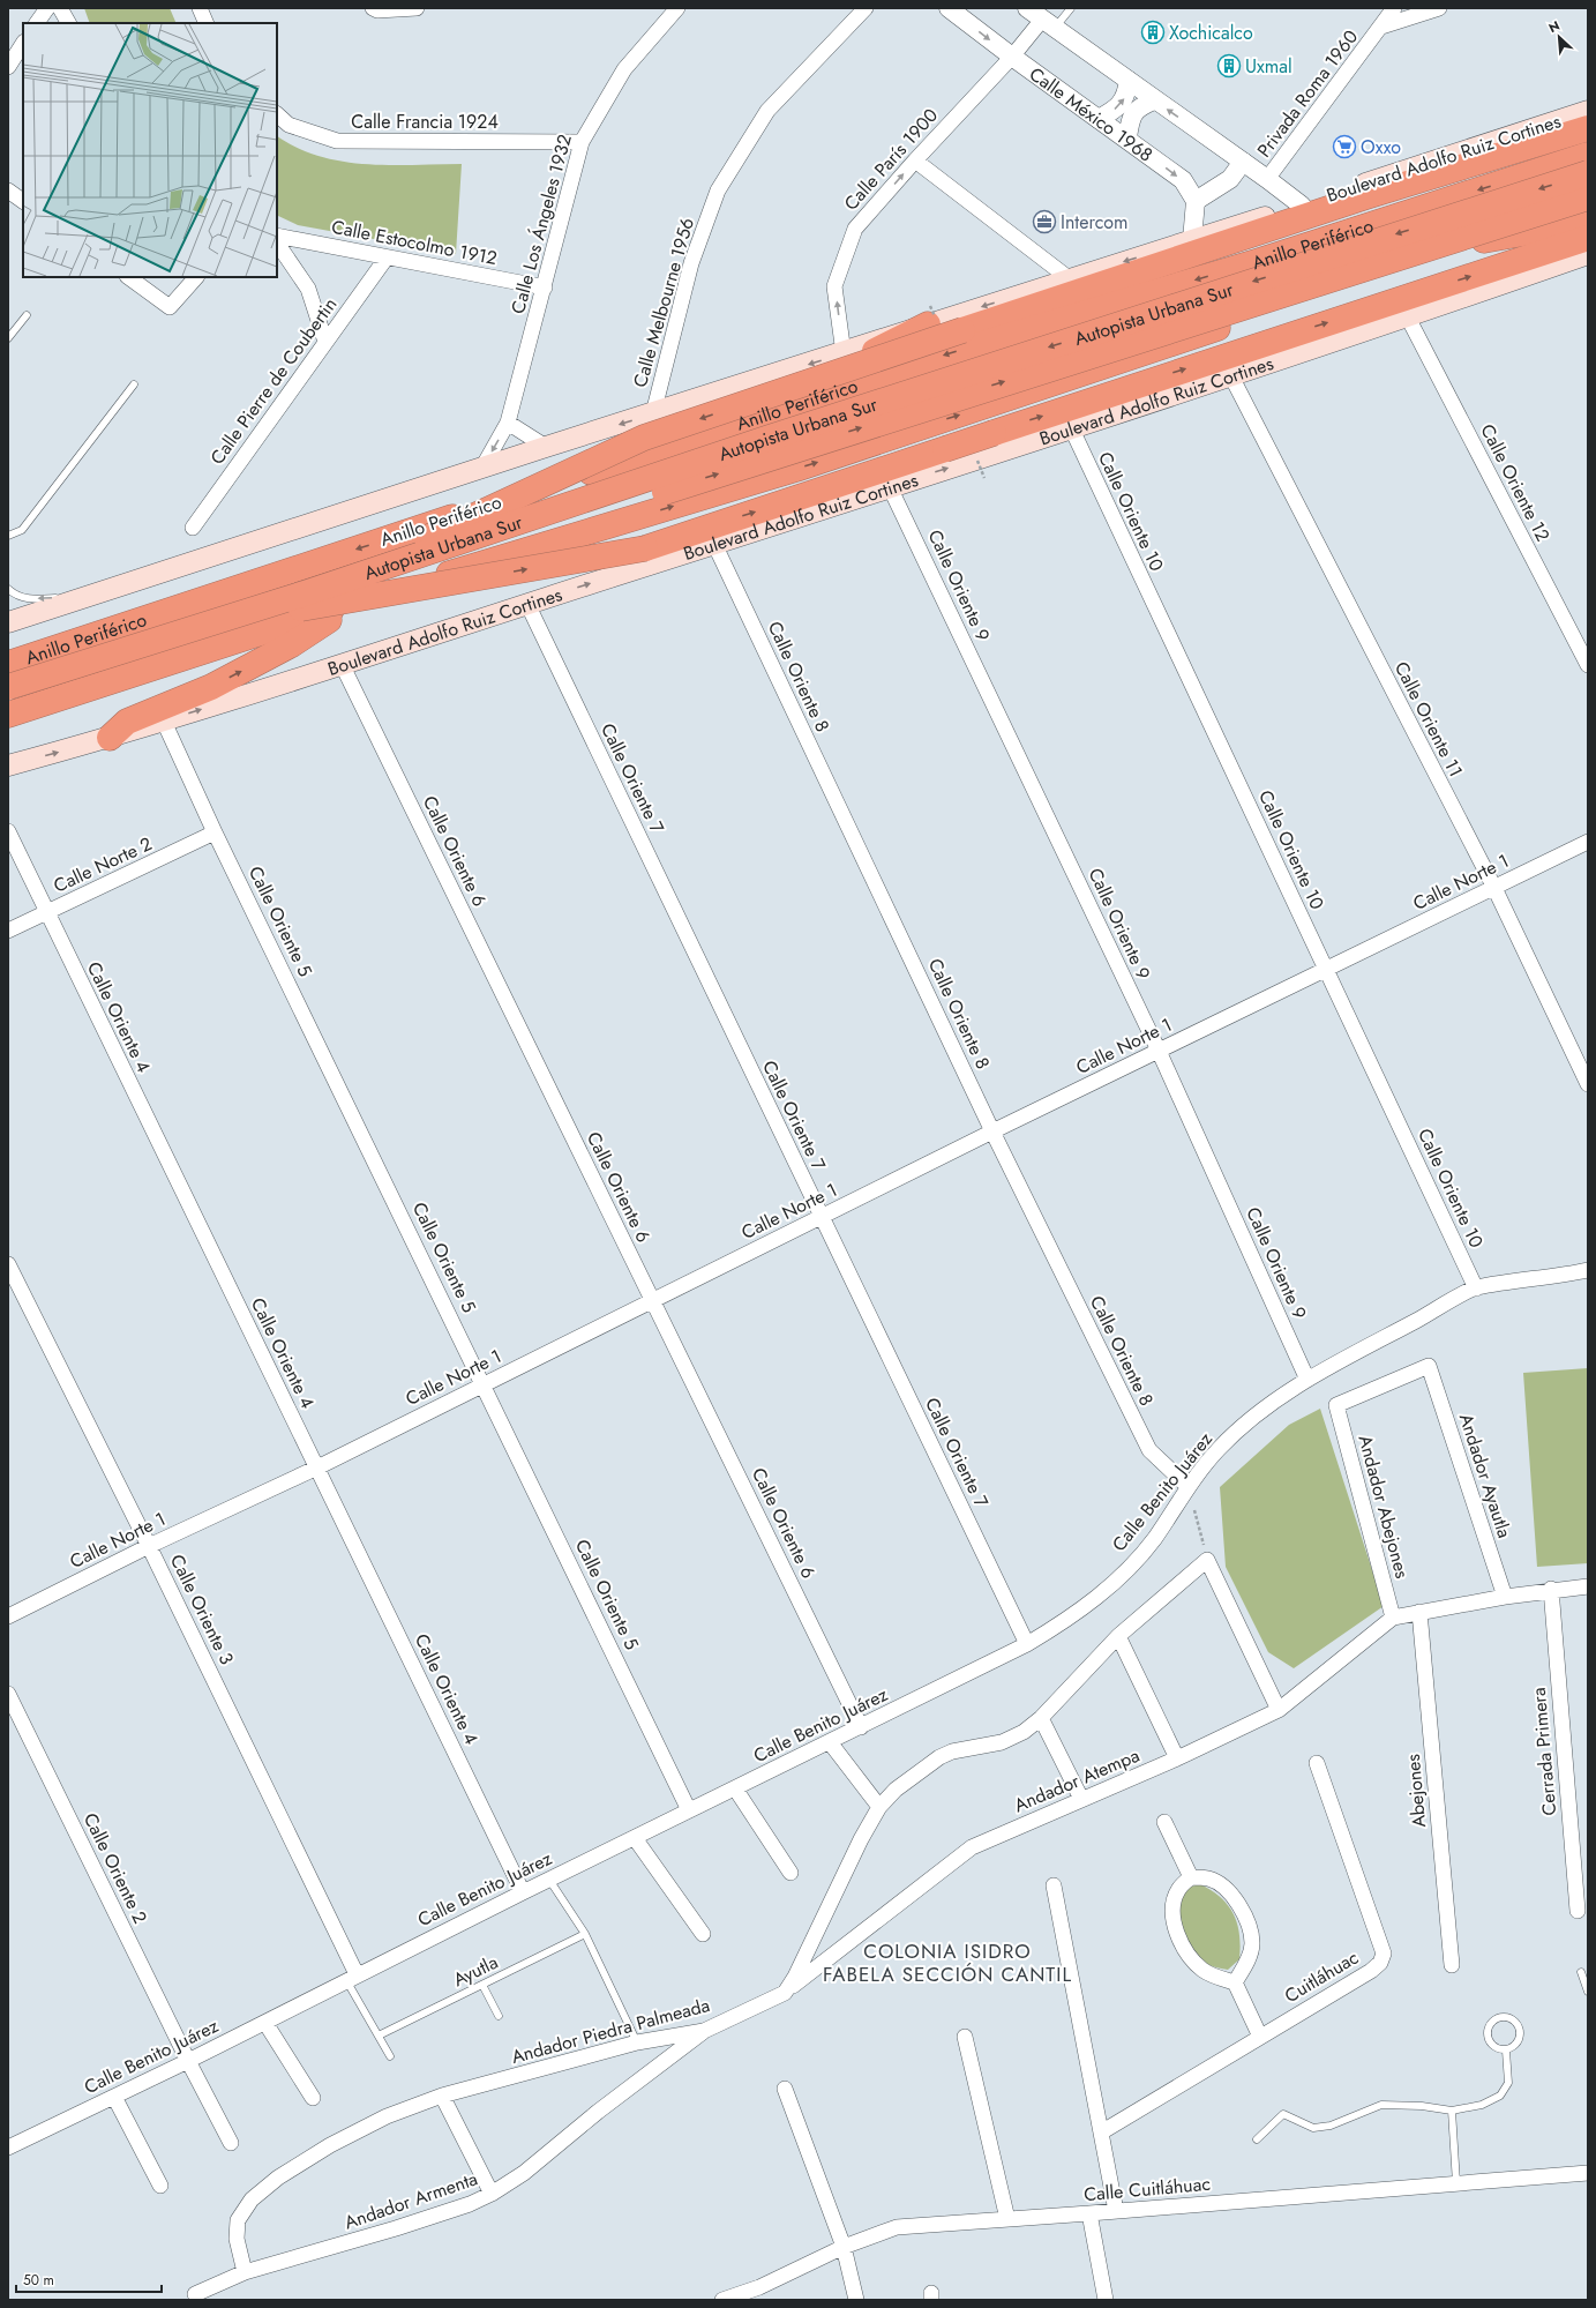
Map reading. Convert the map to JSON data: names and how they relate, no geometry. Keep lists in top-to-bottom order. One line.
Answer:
{"streets":{"highway":["Anillo Periférico","Autopista Urbana Sur"],"main road":["Boulevard Adolfo Ruiz Cortines"],"street":["Privada Roma 1960","Calle México 1968","Calle Francia 1924","Calle París 1900","Calle Los Ángeles 1932","Calle Estocolmo 1912","Calle Melbourne 1956","Calle Pierre de Coubertin","Calle Oriente 12","Calle Oriente 10","Calle Oriente 9","Calle Oriente 8","Calle Oriente 11","Calle Oriente 7","Calle Oriente 6","Calle Norte 2","Calle Norte 1","Calle Oriente 5","Calle Oriente 4","Andador Ayautla","Calle Benito Juárez","Andador Abejones","Calle Oriente 3","Cerrada Primera","Andador Atempa","Abejones","Calle Oriente 2","Cuitláhuac","Andador Piedra Palmeada","Calle Cuitláhuac","Andador Armenta"],"lane":["Ayutla"]},"crossings":[["Calle México 1968","Calle París 1900"],["Calle Francia 1924","Calle Los Ángeles 1932"],["Boulevard Adolfo Ruiz Cortines","Calle París 1900"],["Boulevard Adolfo Ruiz Cortines","Calle Los Ángeles 1932"],["Boulevard Adolfo Ruiz Cortines","Calle Melbourne 1956"],["Boulevard Adolfo Ruiz Cortines","Calle Oriente 12"],["Boulevard Adolfo Ruiz Cortines","Calle Oriente 10"],["Boulevard Adolfo Ruiz Cortines","Calle Oriente 9"],["Boulevard Adolfo Ruiz Cortines","Calle Oriente 8"],["Boulevard Adolfo Ruiz Cortines","Calle Oriente 11"],["Boulevard Adolfo Ruiz Cortines","Calle Oriente 7"],["Boulevard Adolfo Ruiz Cortines","Calle Oriente 6"],["Boulevard Adolfo Ruiz Cortines","Calle Oriente 5"],["Calle Los Ángeles 1932","Calle Estocolmo 1912"],["Calle Estocolmo 1912","Calle Pierre de Coubertin"],["Calle Oriente 10","Calle Norte 1"],["Calle Oriente 10","Calle Benito Juárez"],["Calle Oriente 9","Calle Norte 1"],["Calle Oriente 9","Calle Benito Juárez"],["Calle Oriente 8","Calle Norte 1"],["Calle Oriente 8","Calle Benito Juárez"],["Calle Oriente 11","Calle Norte 1"],["Calle Oriente 7","Calle Norte 1"],["Calle Oriente 7","Calle Benito Juárez"],["Calle Oriente 6","Calle Norte 1"],["Calle Oriente 6","Calle Benito Juárez"],["Calle Norte 2","Calle Oriente 5"],["Calle Norte 2","Calle Oriente 4"],["Calle Norte 1","Calle Oriente 5"],["Calle Norte 1","Calle Oriente 4"],["Calle Norte 1","Calle Oriente 3"],["Calle Oriente 5","Calle Benito Juárez"],["Calle Oriente 4","Calle Benito Juárez"],["Andador Ayautla","Andador Abejones"],["Calle Benito Juárez","Calle Oriente 3"],["Calle Benito Juárez","Calle Oriente 2"],["Andador Abejones","Andador Atempa"],["Andador Atempa","Andador Piedra Palmeada"],["Andador Piedra Palmeada","Andador Armenta"]],"one_way":["Calle París 1900"],"districts":["COLONIA ISIDRO FABELA SECCIÓN CANTIL"],"places":{"building":["Xochicalco","Uxmal"],"supermarket":["Oxxo"],"office":["Intercom"]},"scale_bar":"50 m","north":"top left"}
